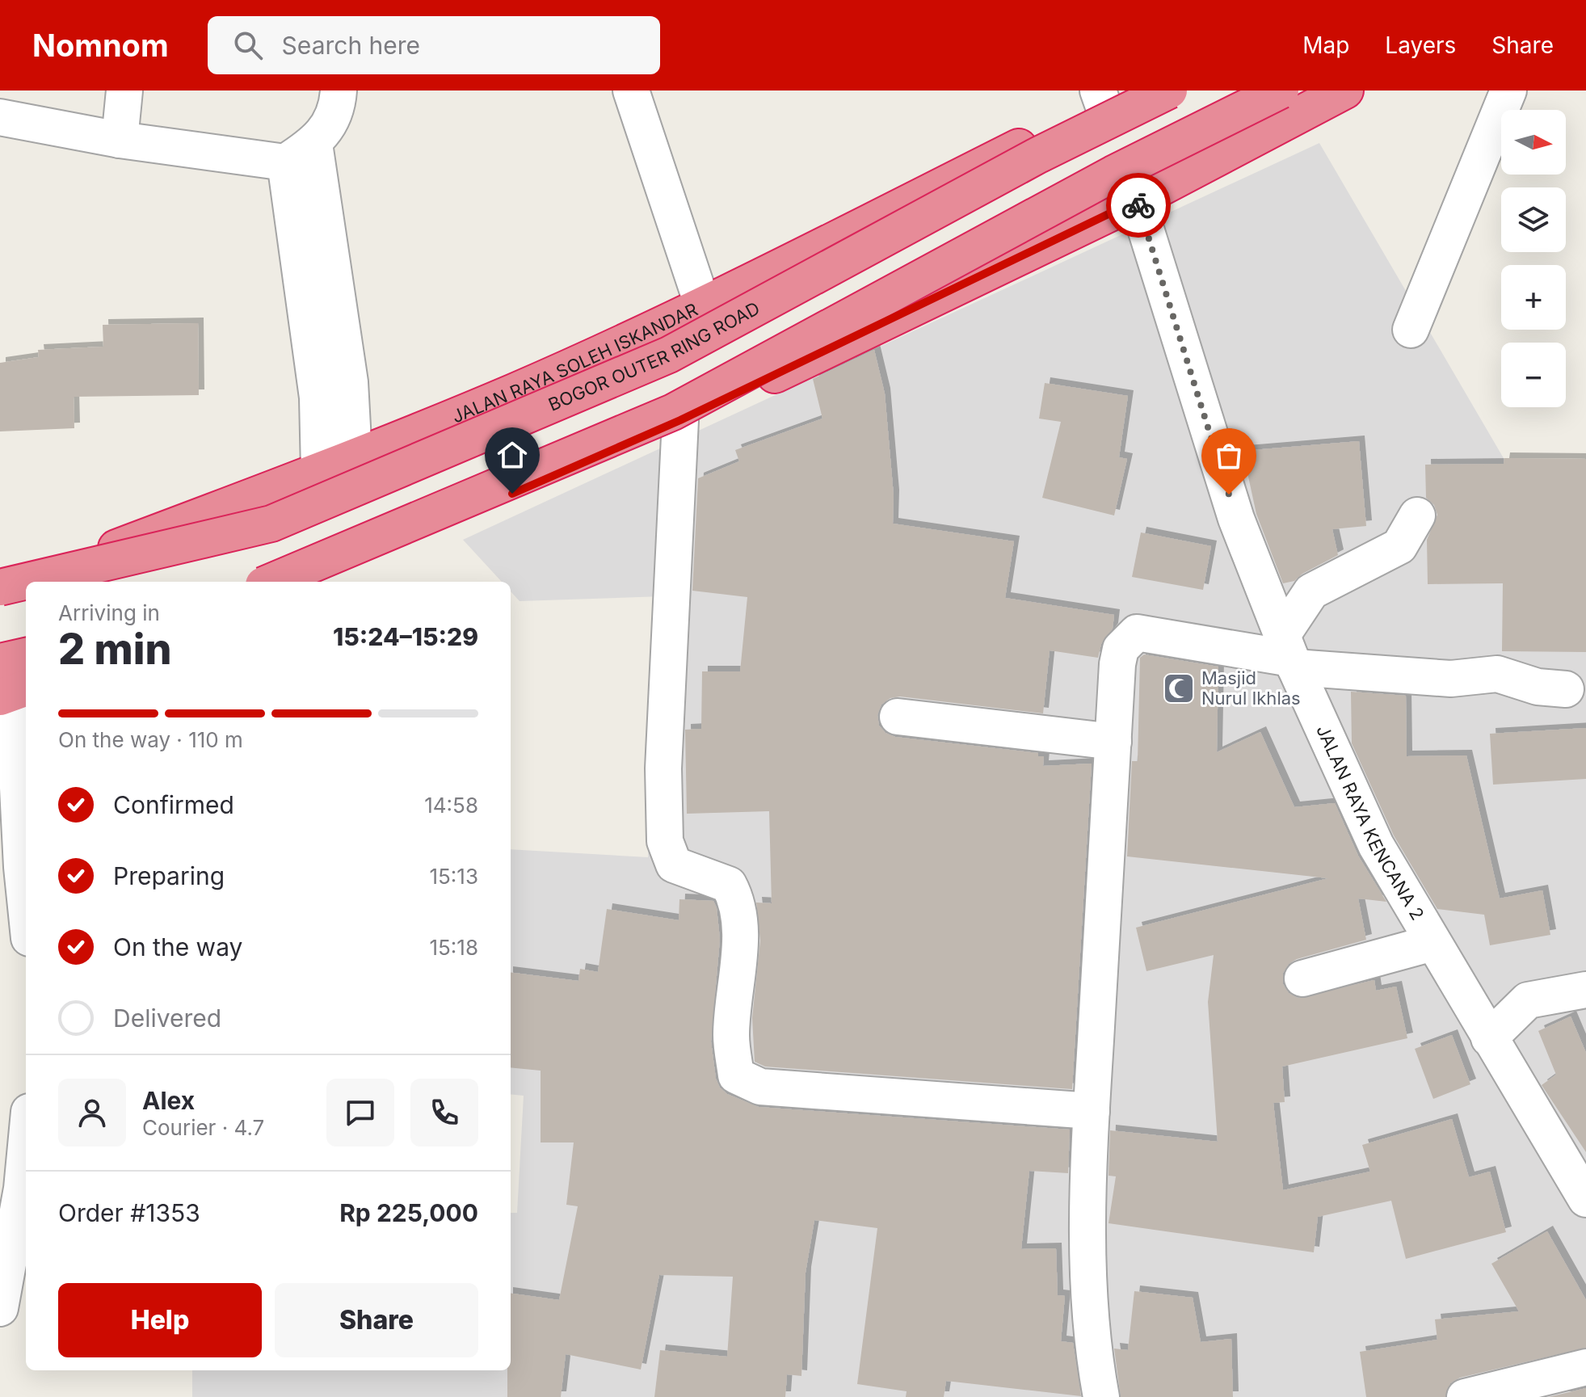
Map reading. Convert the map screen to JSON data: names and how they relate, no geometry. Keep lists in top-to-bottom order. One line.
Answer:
{"streets":{"highway":["BOGOR OUTER RING ROAD","JALAN RAYA SOLEH ISKANDAR"],"street":["JALAN RAYA KENCANA 2"]},"places":{"mosque":["Masjid Nurul Ikhlas"]},"north":"right","page":{"header":"Nomnom","search":"Search here","nav":["Map","Layers","Share"],"map_buttons":["+","−"],"heading":["2 min","Arriving in","15:24–15:29"],"panel":["Alex","Courier · 4.7","Order #1353","Rp 225,000"],"bar":"On the way · 110 m","list":[["Confirmed","14:58"],["Preparing","15:13"],["On the way","15:18"],"Delivered"],"buttons":["Help","Share"]}}
